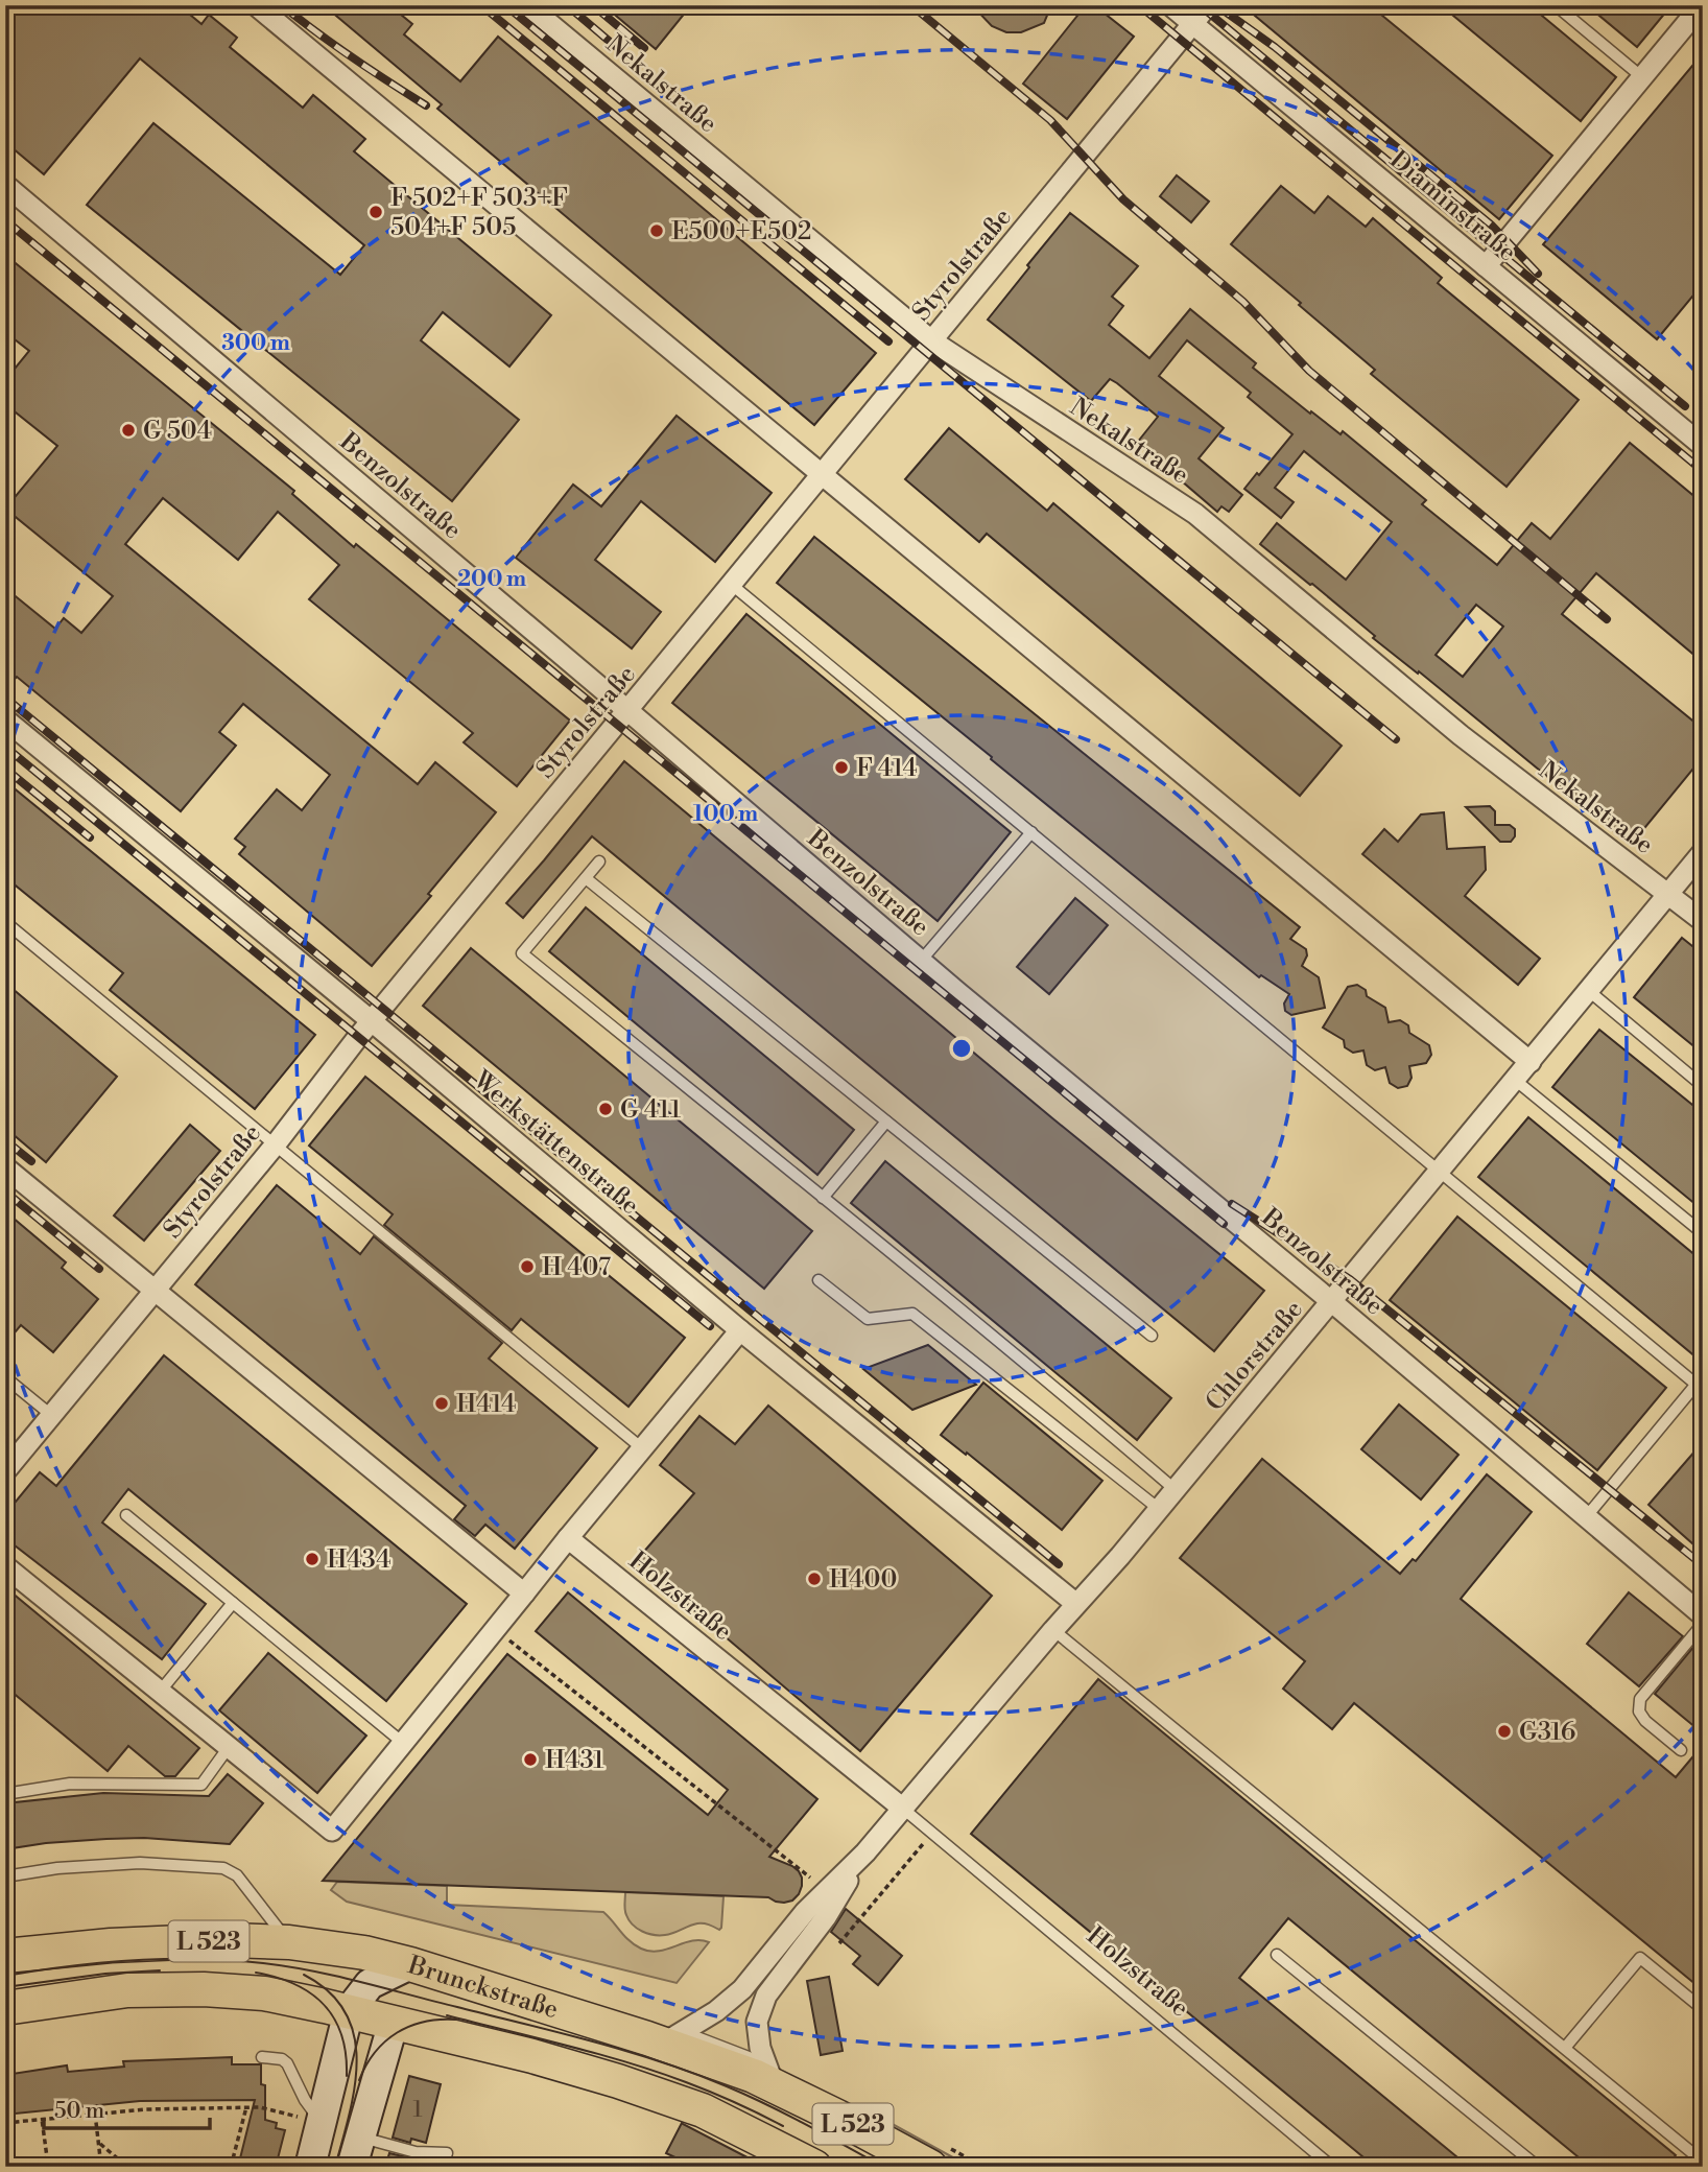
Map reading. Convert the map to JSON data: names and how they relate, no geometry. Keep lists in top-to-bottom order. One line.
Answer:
{"streets":{"main road":["L 523","Brunckstraße"],"street":["Nekalstraße","Diaminstraße","Styrolstraße","Benzolstraße","Werkstättenstraße","Chlorstraße","Holzstraße"]},"crossings":[["Nekalstraße","Styrolstraße"],["Nekalstraße","Chlorstraße"],["Diaminstraße","Styrolstraße"],["Styrolstraße","Benzolstraße"],["Styrolstraße","Werkstättenstraße"],["Benzolstraße","Chlorstraße"],["Werkstättenstraße","Chlorstraße"],["Chlorstraße","Holzstraße"]],"places":["F 502+F 503+F 504+F 505","E500+E502","G 504","F 414","G 411","H 407","H414","H434","H400","G316","H431"],"house_numbers":["1"],"scale_bar":"50 m","rings":["300 m","200 m","100 m"]}
